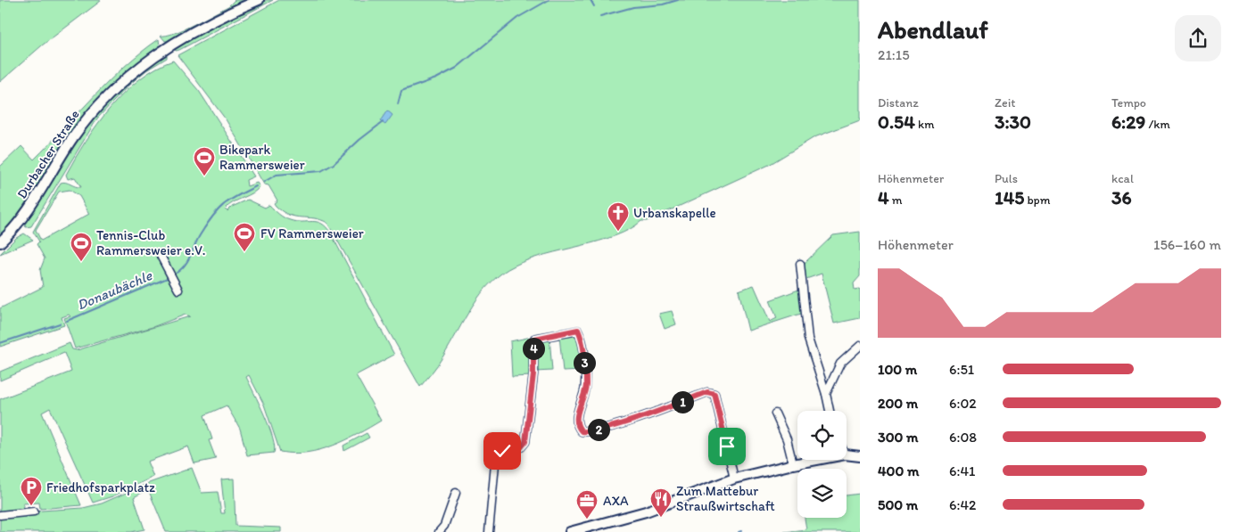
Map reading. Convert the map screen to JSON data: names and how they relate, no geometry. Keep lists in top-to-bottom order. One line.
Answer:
{"streets":{"street":["Durbacher Straße"]},"water":["Donaubächle"],"places":{"sports":["Bikepark Rammersweier","FV Rammersweier","Tennis-Club Rammersweier e.V."],"church":["Urbanskapelle"],"parking":["Friedhofsparkplatz"],"restaurant":["Zum Mattebur Straußwirtschaft"],"office":["AXA"]},"page":{"heading":["Abendlauf","21:15"],"stats":[["Distanz","0.54 km"],["Zeit","3:30"],["Tempo","6:29 /km"],["Höhenmeter","4 m"],["Puls","145 bpm"],["kcal","36"]],"chart":["Höhenmeter","156–160 m"],"pins":["4","3","1","2"],"list":[{"name":"100 m","note":"6:51"},{"name":"200 m","note":"6:02"},{"name":"300 m","note":"6:08"},{"name":"400 m","note":"6:41"},{"name":"500 m","note":"6:42"}]}}
